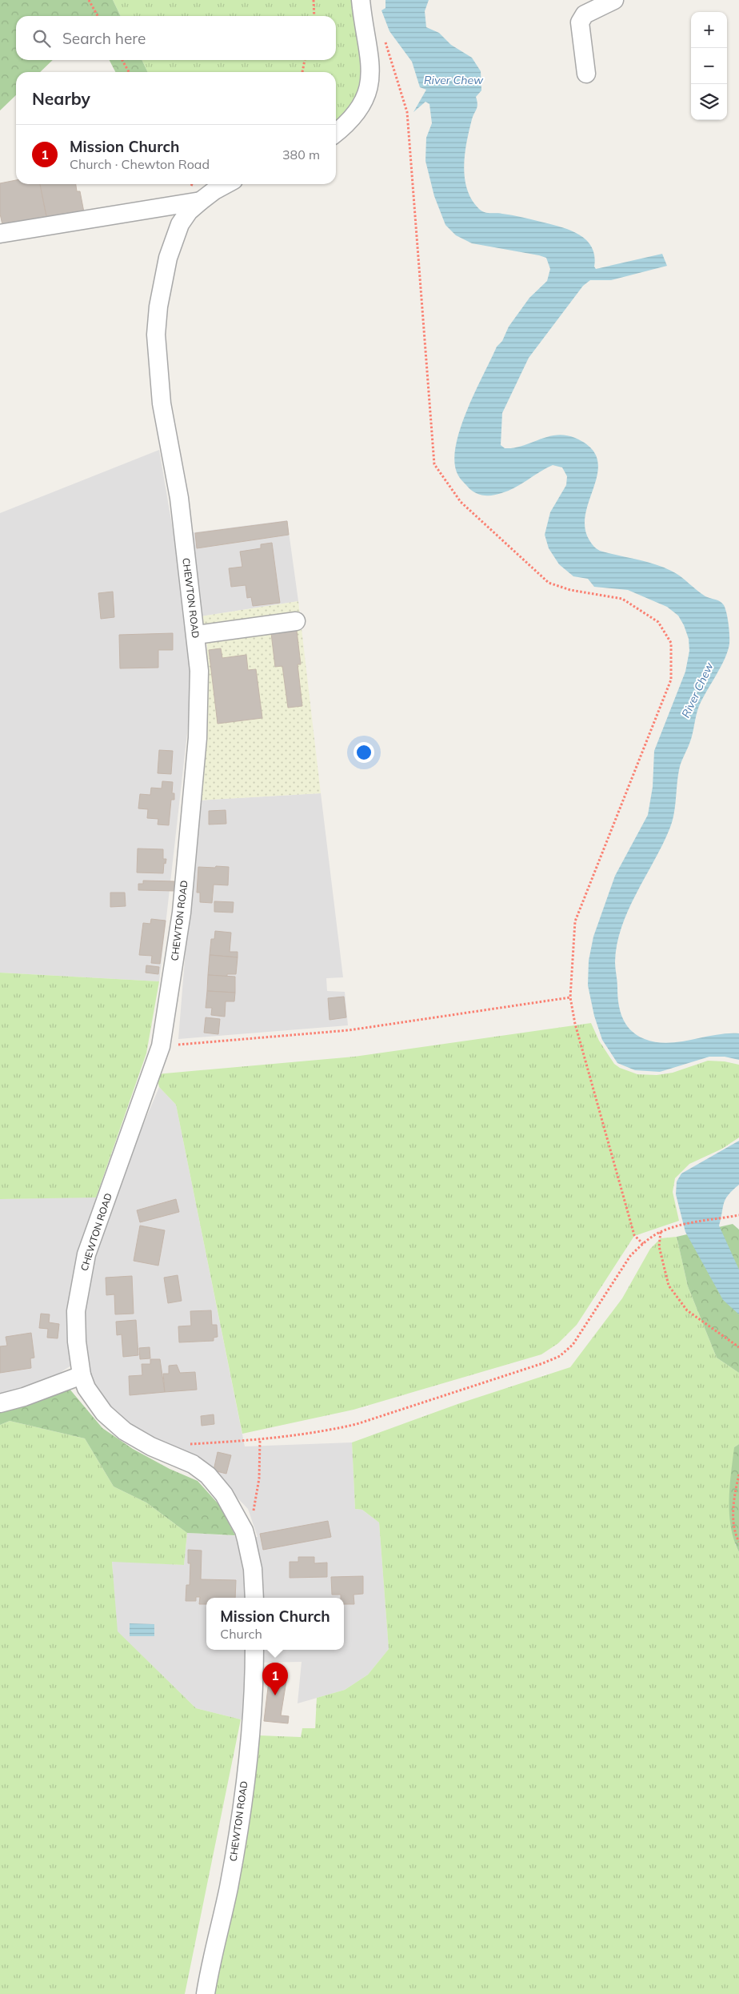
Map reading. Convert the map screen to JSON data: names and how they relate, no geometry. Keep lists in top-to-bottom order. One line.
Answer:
{"streets":{"street":["CHEWTON ROAD"]},"water":["River Chew"],"page":{"map_buttons":["+","−"],"search":"Search here","heading":"Nearby","list":[{"mark":"1","name":"Mission Church","note":"Church · Chewton Road","value":"380 m"}],"popup":["Mission Church","Church"],"pins":"1"}}
